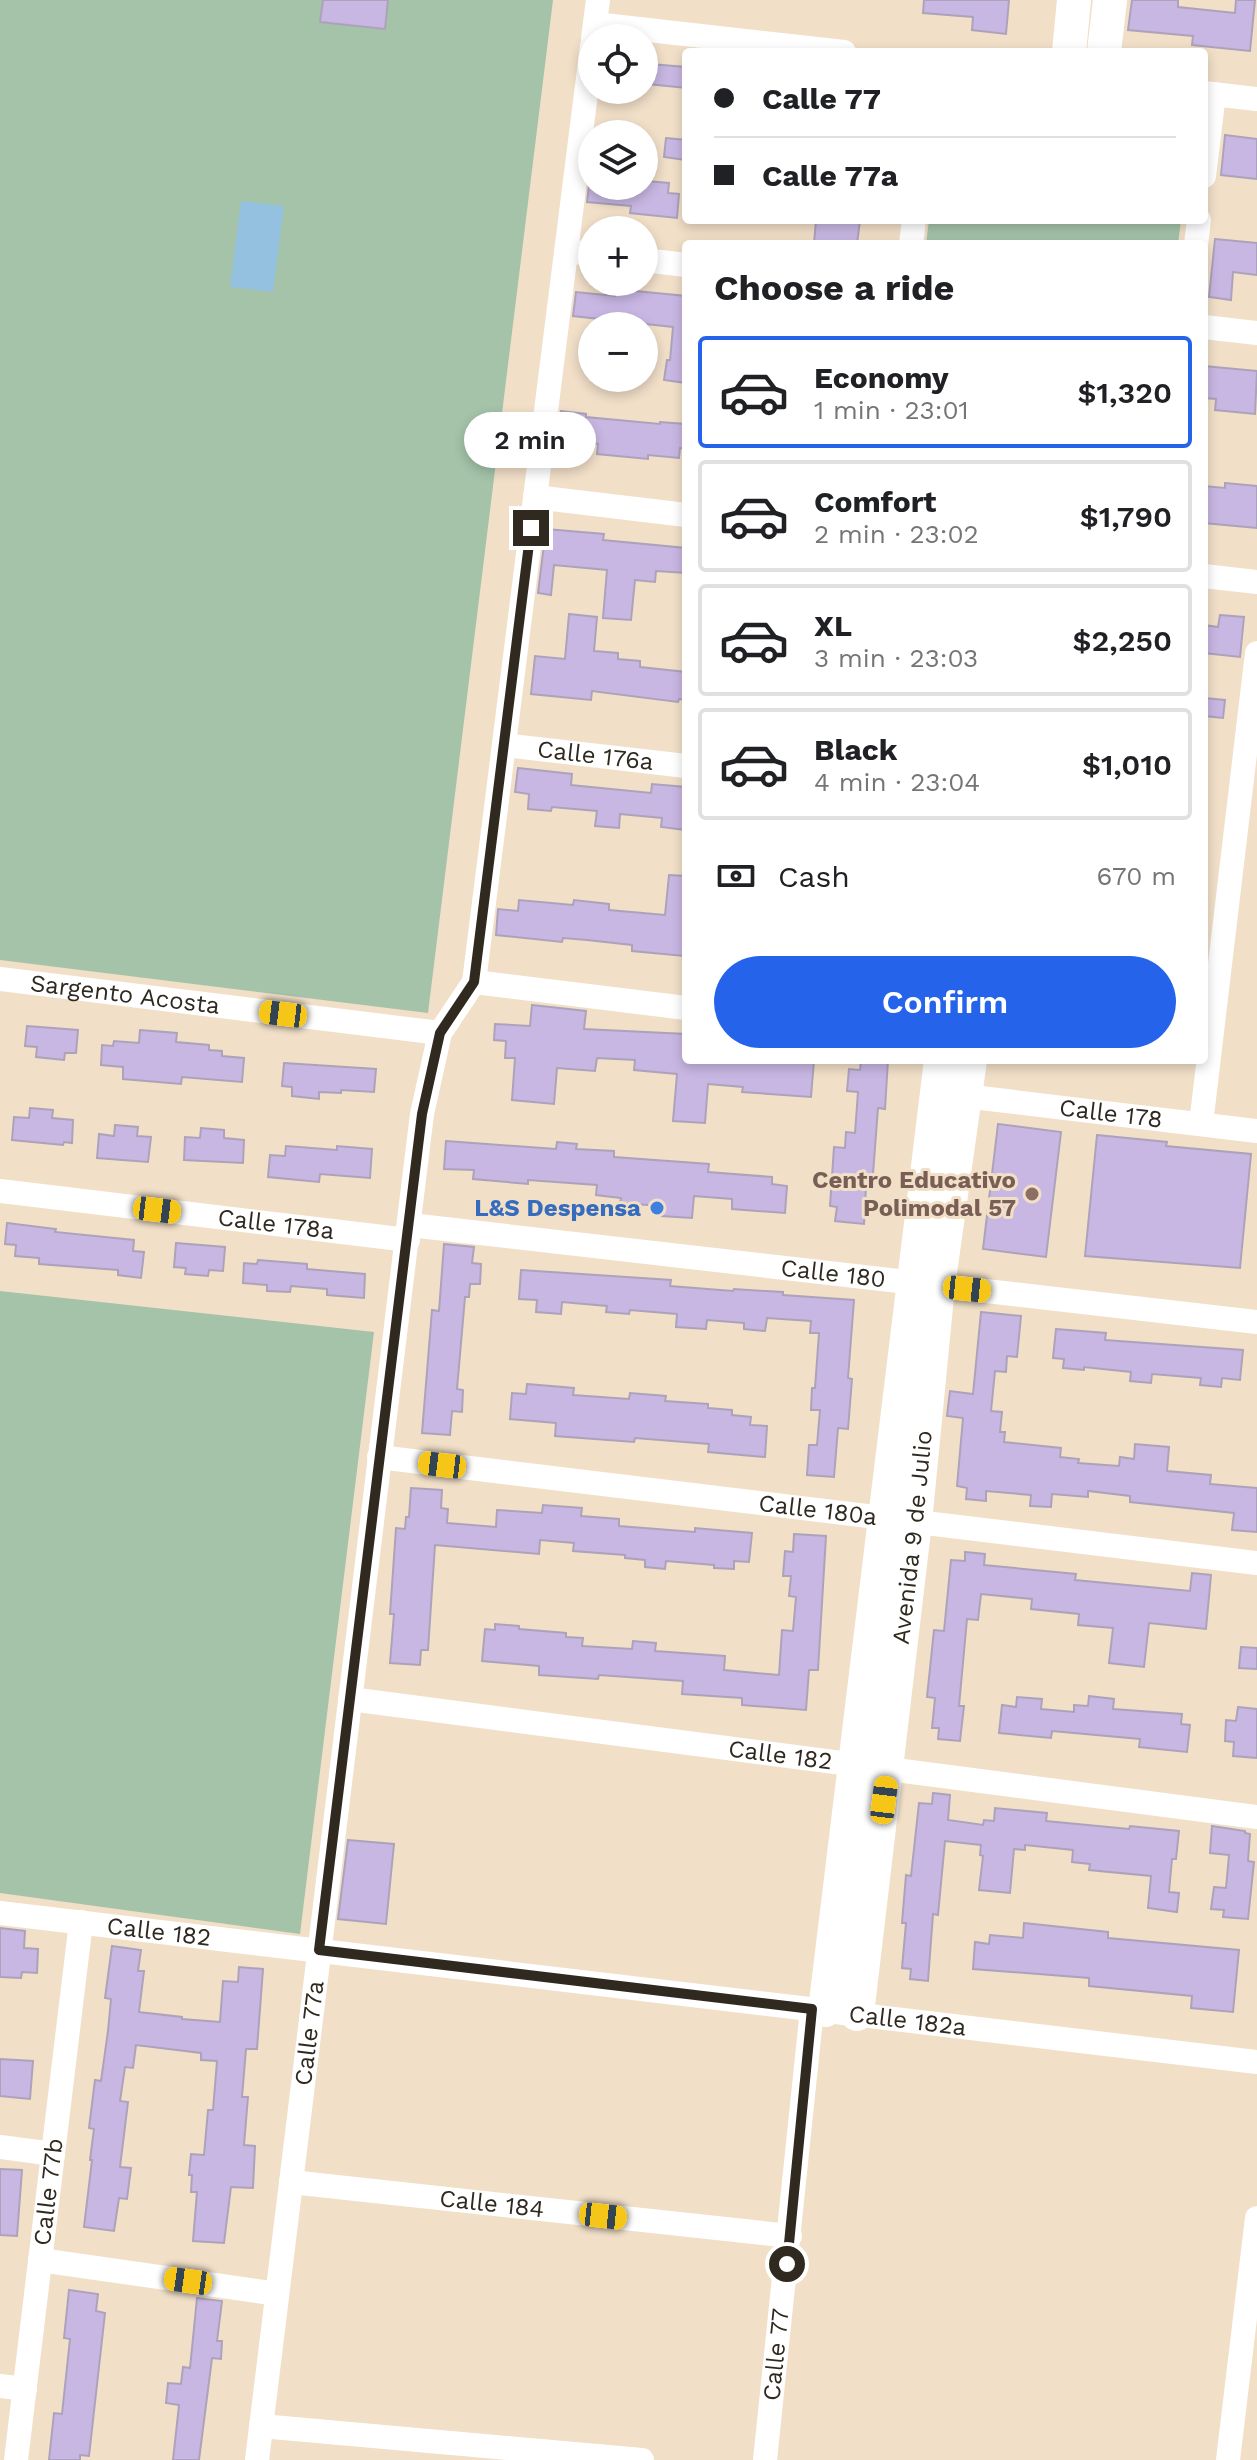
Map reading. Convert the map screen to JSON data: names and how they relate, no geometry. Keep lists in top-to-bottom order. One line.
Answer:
{"streets":{"main road":["Avenida 9 de Julio"],"street":["Calle 176a","Sargento Acosta","Calle 178","Calle 178a","Calle 180","Calle 180a","Calle 182","Calle 182a","Calle 77a","Calle 77b","Calle 184","Calle 77"]},"crossings":[["Calle 176a","Calle 77a"],["Sargento Acosta","Calle 77a"],["Calle 178","Avenida 9 de Julio"],["Calle 178a","Calle 180"],["Calle 178a","Calle 77a"],["Calle 180","Avenida 9 de Julio"],["Calle 180","Calle 77a"],["Calle 180a","Avenida 9 de Julio"],["Calle 180a","Calle 77a"],["Avenida 9 de Julio","Calle 182"],["Avenida 9 de Julio","Calle 182a"],["Avenida 9 de Julio","Calle 77"],["Calle 182","Calle 182a"],["Calle 182","Calle 77a"],["Calle 182","Calle 77b"],["Calle 182a","Calle 77a"],["Calle 182a","Calle 77"],["Calle 77a","Calle 184"],["Calle 184","Calle 77"]],"places":["Centro Educativo Polimodal 57","L&S Despensa"],"page":{"map_buttons":["+","−"],"banner":["Calle 77","Calle 77a"],"heading":"Choose a ride","list":[{"name":"Economy","note":"1 min · 23:01","value":"$1,320"},{"name":"Comfort","note":"2 min · 23:02","value":"$1,790"},{"name":"XL","note":"3 min · 23:03","value":"$2,250"},{"name":"Black","note":"4 min · 23:04","value":"$1,010"}],"bubble":"2 min","pay":["Cash","670 m"],"buttons":"Confirm"}}
